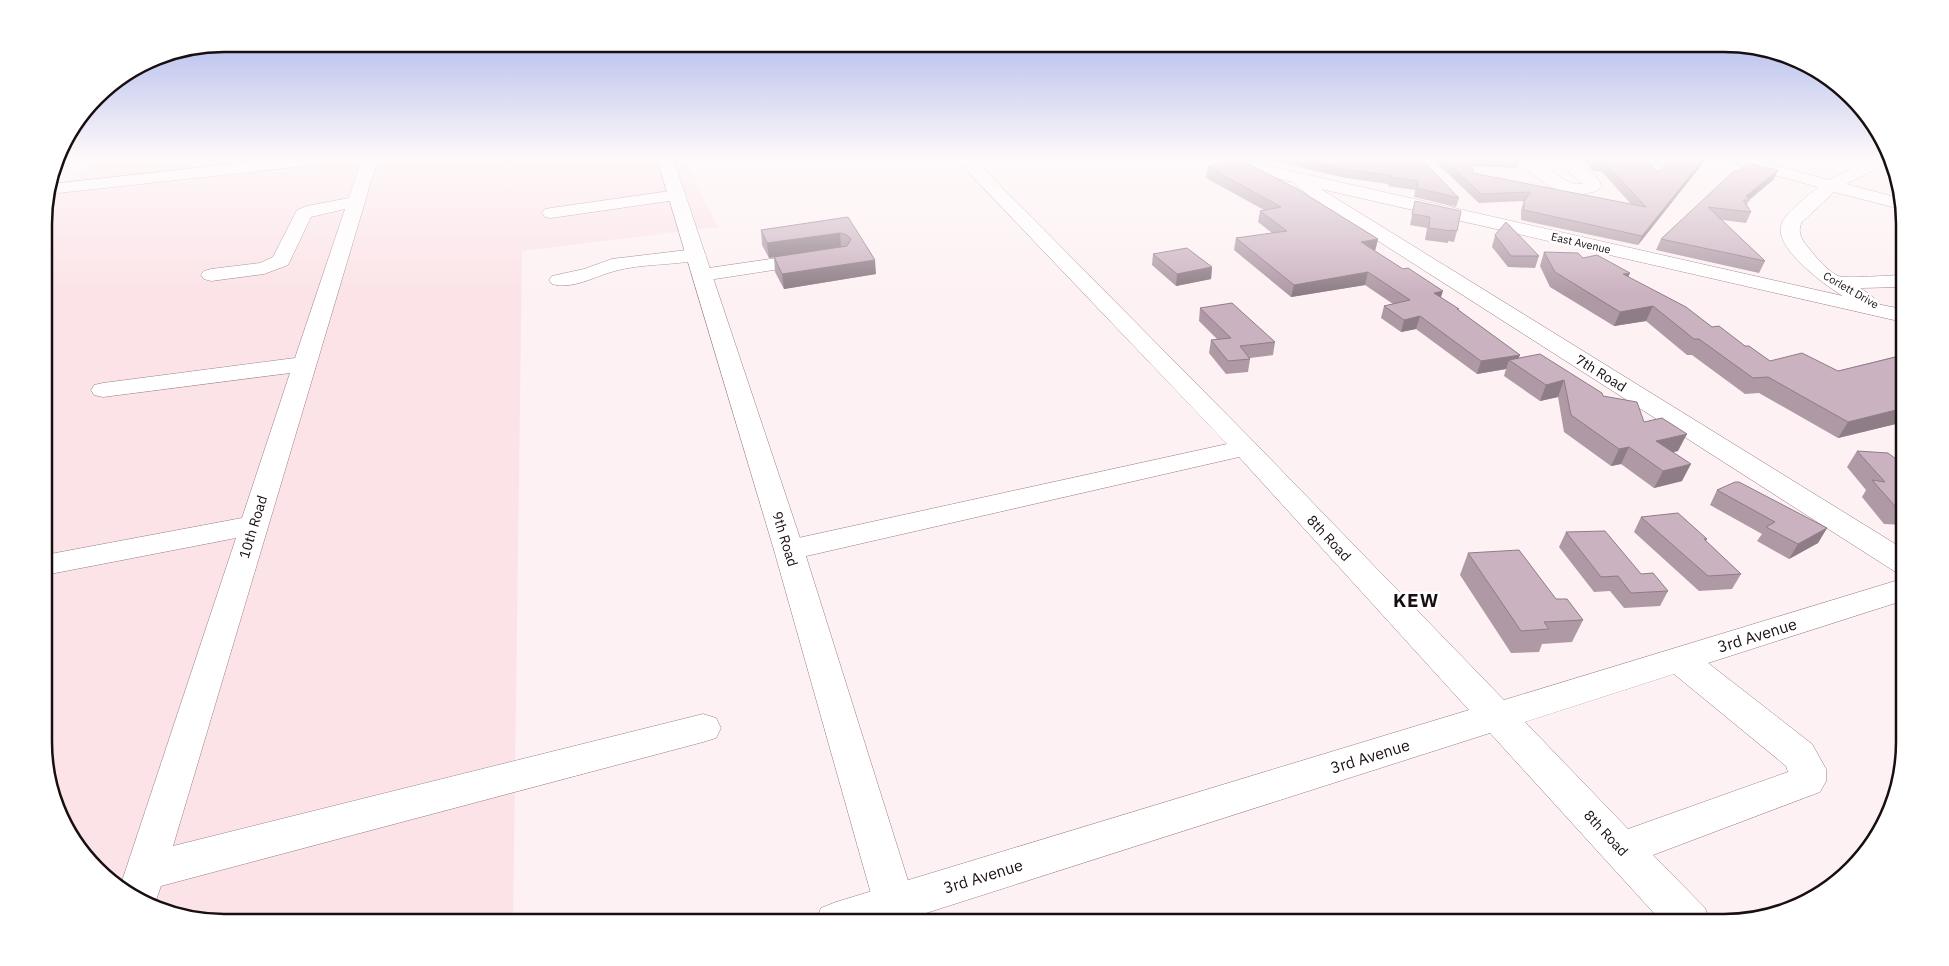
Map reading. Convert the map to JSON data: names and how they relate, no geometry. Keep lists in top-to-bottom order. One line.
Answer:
{"streets":{"street":["East Avenue","Corlett Drive","7th Road","10th Road","8th Road","9th Road","3rd Avenue"]},"crossings":[["8th Road","3rd Avenue"],["9th Road","3rd Avenue"]],"districts":["KEW"]}
